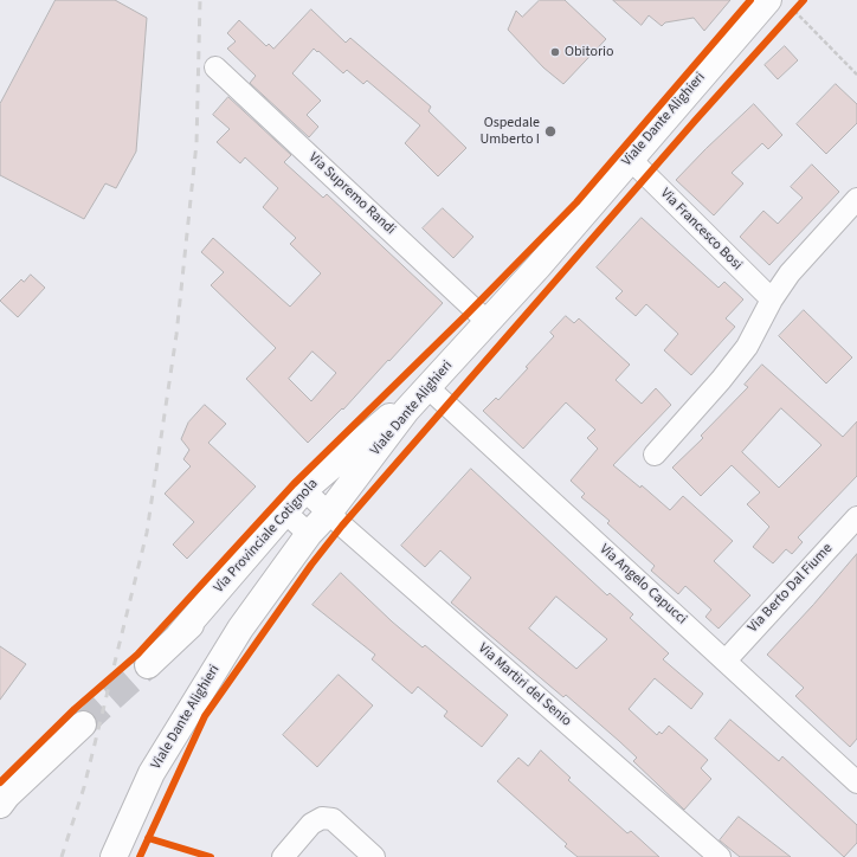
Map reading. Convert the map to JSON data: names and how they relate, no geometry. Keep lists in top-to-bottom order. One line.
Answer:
{"streets":{"street":["Viale Dante Alighieri","Via Supremo Randi","Via Francesco Bosi","Via Provinciale Cotignola","Via Angelo Capucci","Via Berto Dal Fiume","Via Martiri del Senio"]},"crossings":[["Viale Dante Alighieri","Via Supremo Randi"],["Viale Dante Alighieri","Via Francesco Bosi"],["Viale Dante Alighieri","Via Provinciale Cotignola"],["Viale Dante Alighieri","Via Angelo Capucci"],["Viale Dante Alighieri","Via Martiri del Senio"],["Via Provinciale Cotignola","Via Martiri del Senio"],["Via Angelo Capucci","Via Berto Dal Fiume"]],"places":["Obitorio","Ospedale Umberto I"]}
